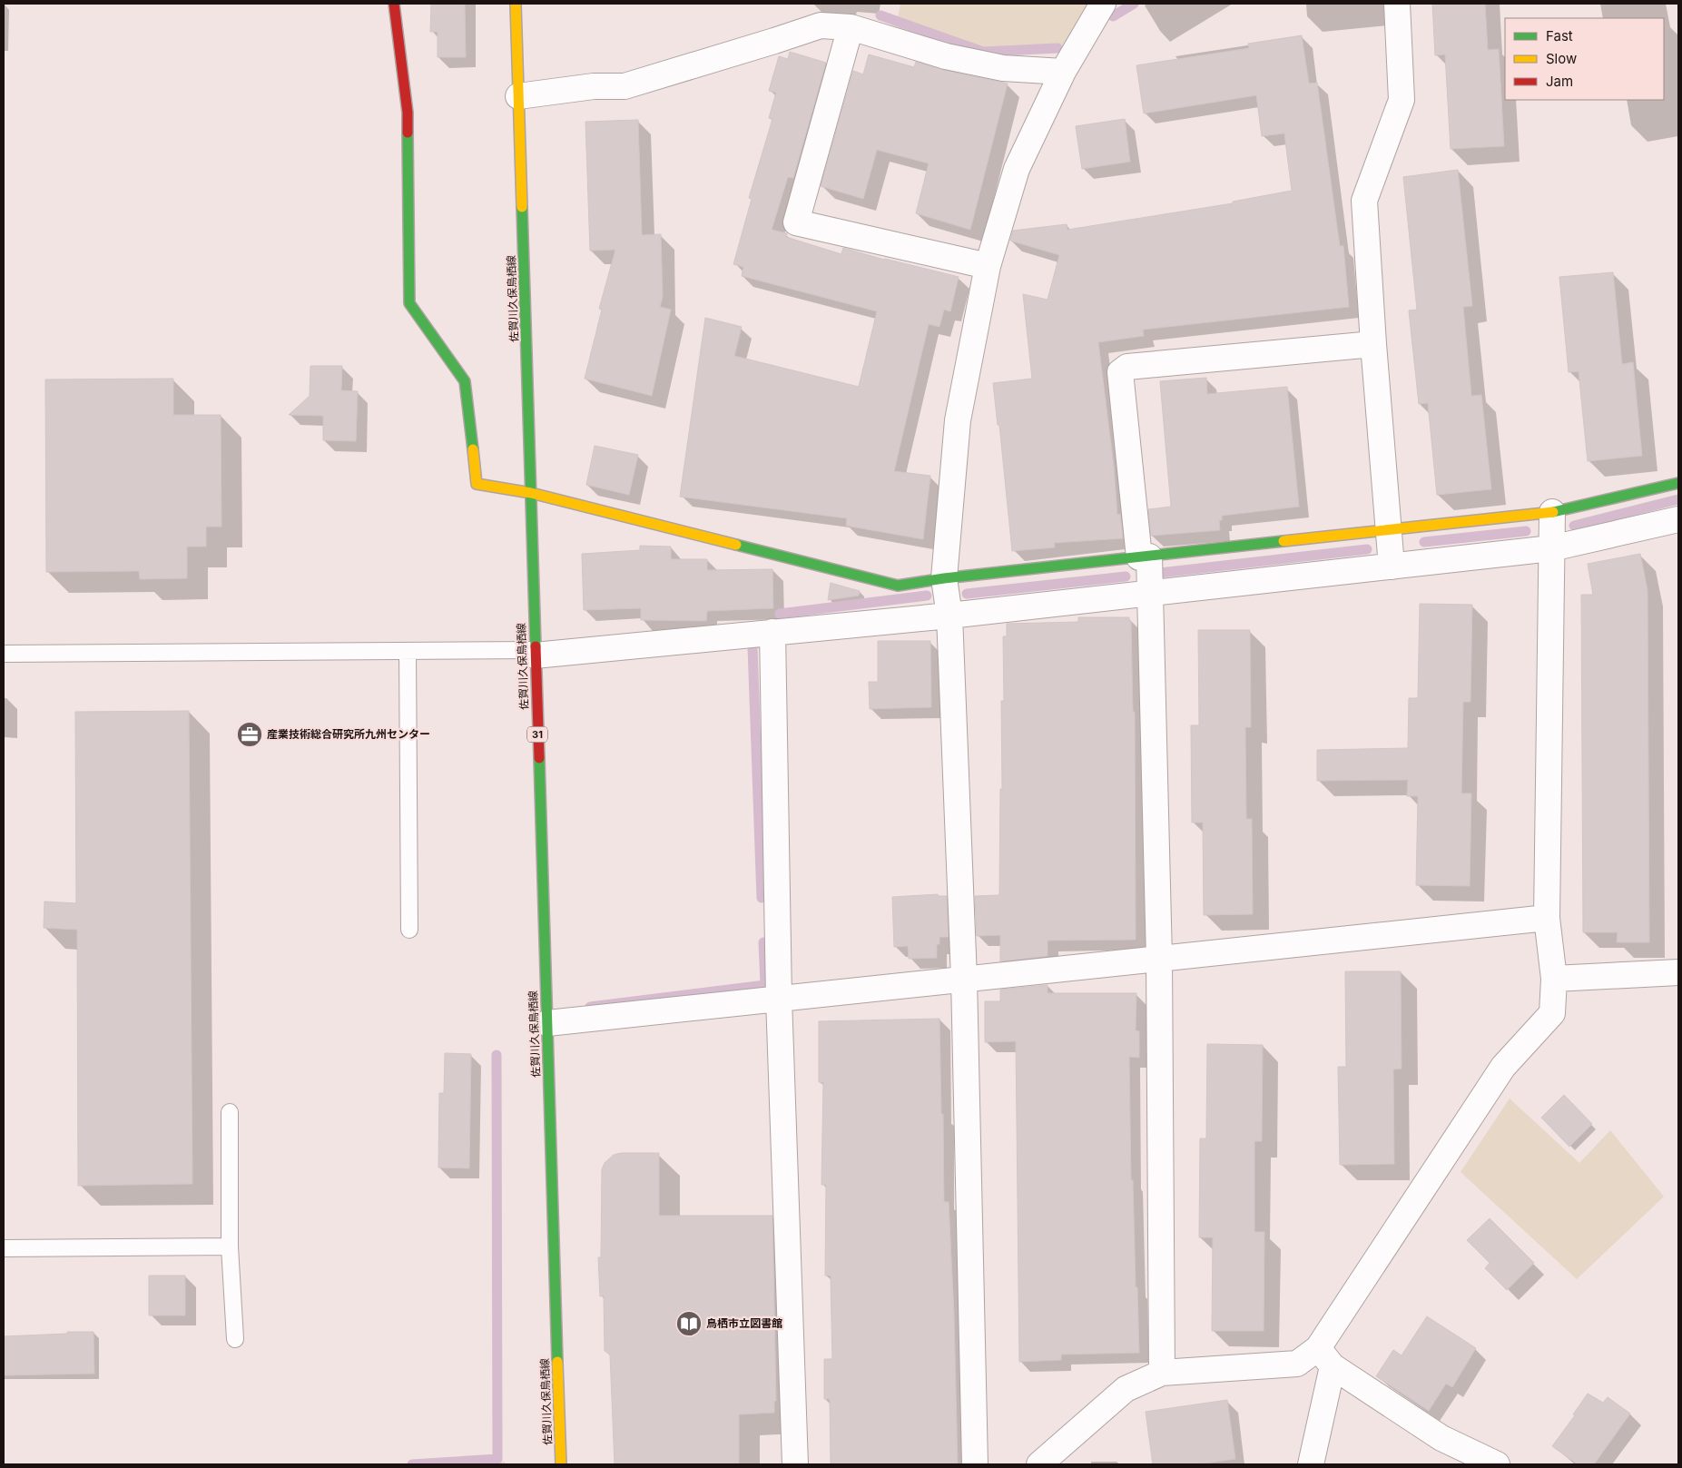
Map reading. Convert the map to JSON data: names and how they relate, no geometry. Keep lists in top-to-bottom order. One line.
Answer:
{"streets":{"street":["佐賀川久保鳥栖線","31"]},"places":{"office":["産業技術総合研究所九州センター"],"library":["鳥栖市立図書館"]},"legend":["Fast","Slow","Jam"]}
